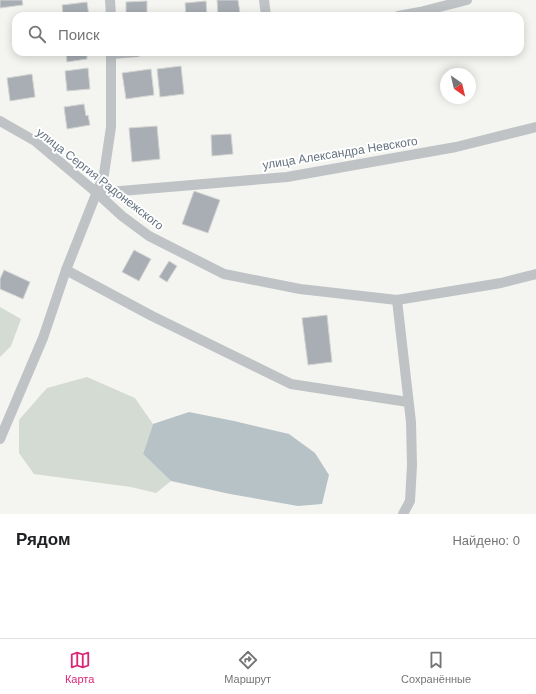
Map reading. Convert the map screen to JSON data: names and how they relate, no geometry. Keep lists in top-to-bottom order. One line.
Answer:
{"streets":{"street":["улица Александра Невского","улица Сергия Радонежского"]},"crossings":[["улица Александра Невского","улица Сергия Радонежского"]],"north":"bottom right","page":{"search":"Поиск","heading":["Рядом","Найдено: 0"],"nav":["Карта","Маршрут","Сохранённые"]}}
